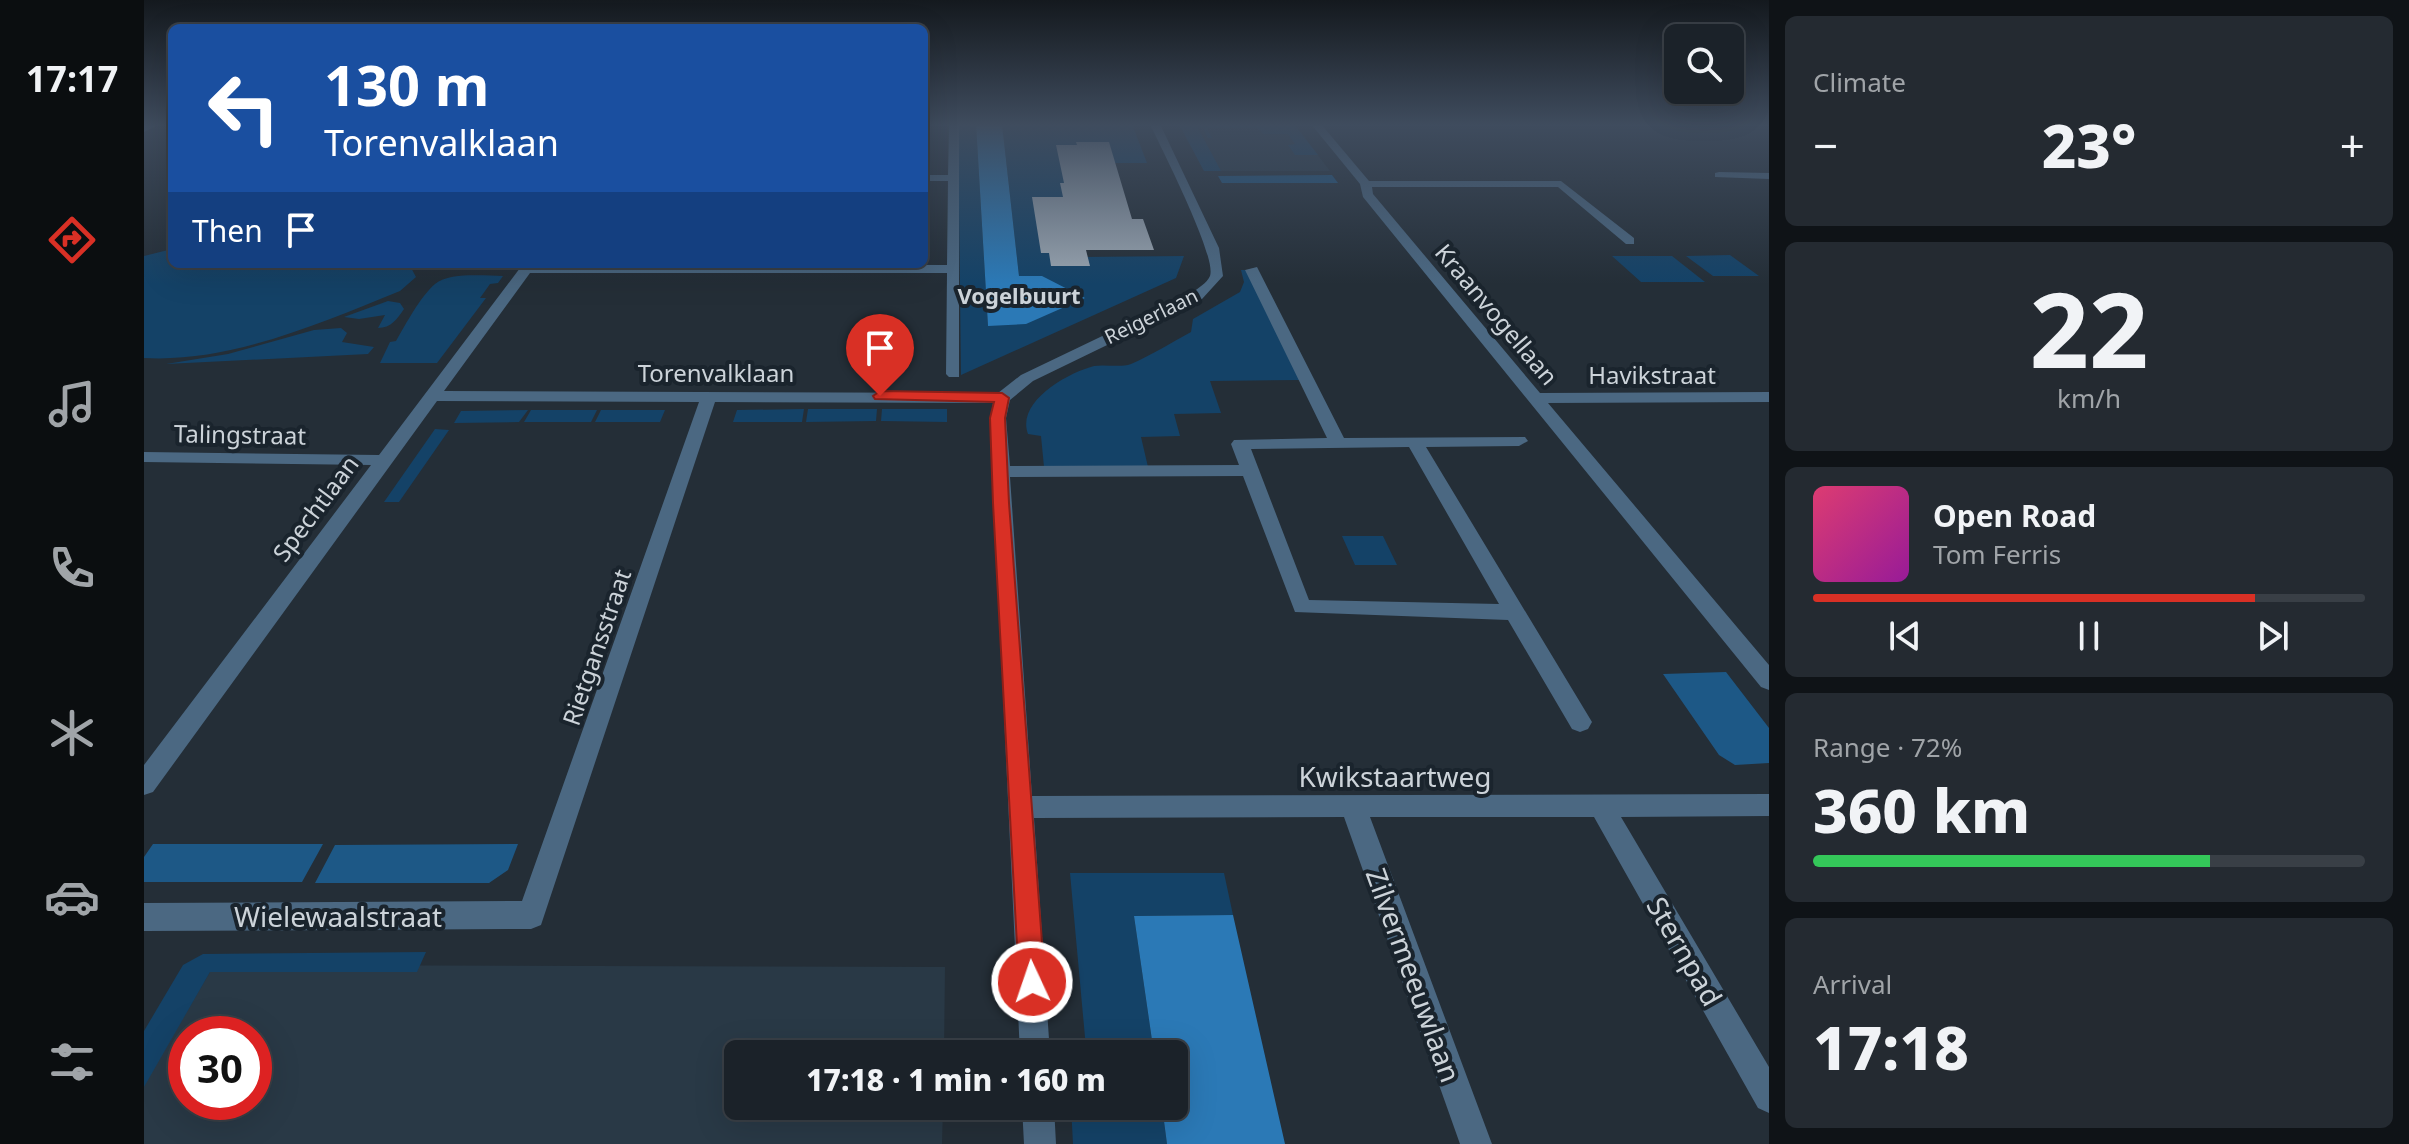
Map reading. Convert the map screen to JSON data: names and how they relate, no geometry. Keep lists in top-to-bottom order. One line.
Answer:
{"streets":{"street":["Kraanvogellaan","Reigerlaan","Torenvalklaan","Havikstraat","Talingstraat","Spechtlaan","Rietgansstraat","Kwikstaartweg","Wielewaalstraat","Sternpad","Zilvermeeuwlaan"]},"crossings":[["Kraanvogellaan","Havikstraat"],["Reigerlaan","Torenvalklaan"],["Torenvalklaan","Spechtlaan"],["Torenvalklaan","Rietgansstraat"],["Talingstraat","Spechtlaan"],["Rietgansstraat","Wielewaalstraat"],["Kwikstaartweg","Sternpad"],["Kwikstaartweg","Zilvermeeuwlaan"]],"districts":["Vogelbuurt"],"page":{"tabs":"17:17","tile":["Climate",["22","km/h"],["Range · 72%","360 km"],["Arrival","17:18"]],"turn":["130 m","Torenvalklaan"],"heat":["−","23°","+"],"then":"Then","song":["Open Road","Tom Ferris"],"limit":"30","trip":"17:18 · 1 min · 160 m"}}
